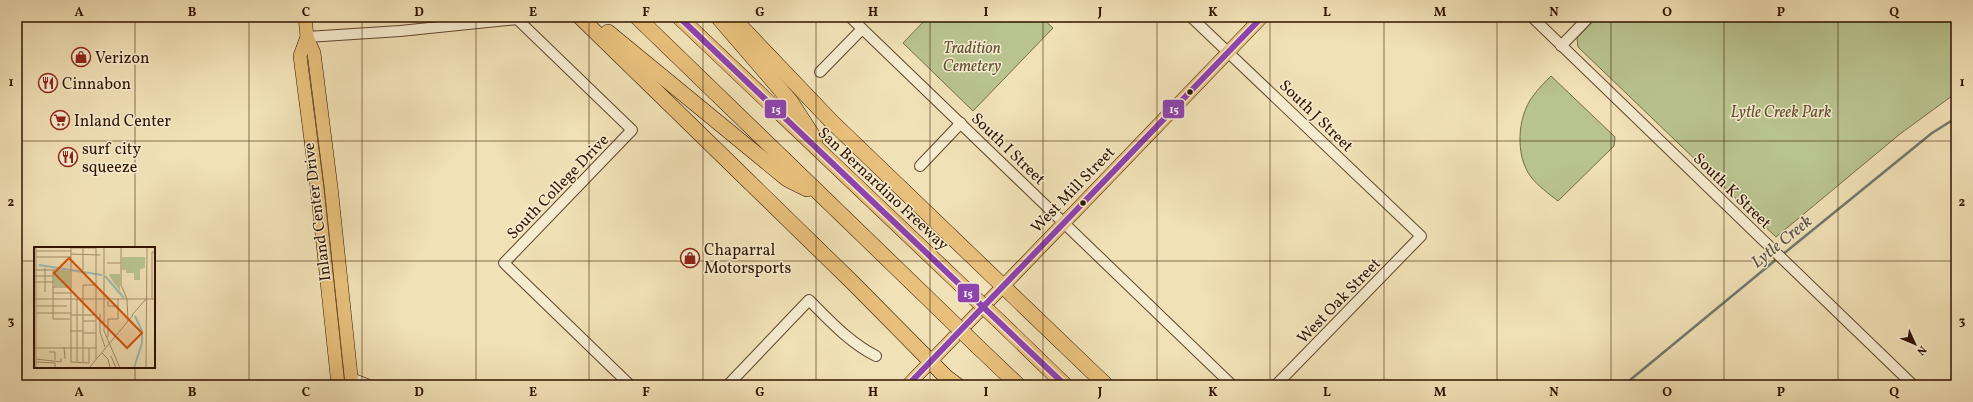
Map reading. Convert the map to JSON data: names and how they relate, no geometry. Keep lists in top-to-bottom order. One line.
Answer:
{"streets":{"highway":["San Bernardino Freeway"],"main road":["West Mill Street","Inland Center Drive"],"street":["South J Street","South I Street","South College Drive","South K Street","West Oak Street"]},"crossings":[["South J Street","West Mill Street"],["South J Street","West Oak Street"],["South I Street","West Mill Street"]],"water":["Lytle Creek"],"parks":["Tradition Cemetery","Lytle Creek Park"],"places":{"shop":["Verizon","Chaparral Motorsports"],"restaurant":["Cinnabon","surf city squeeze"],"supermarket":["Inland Center"]},"lines":["transit line 15"],"north":"bottom right","grid":{"columns":["A","B","C","D","E","F","G","H","I","J","K","L","M","N","O","P","Q"],"rows":["1","2","3"]}}
